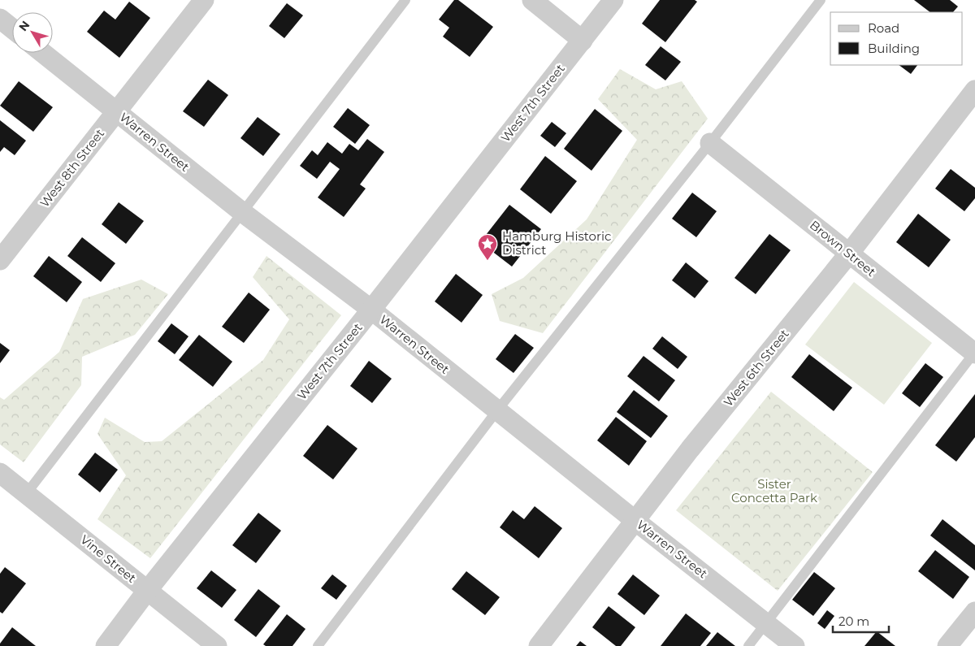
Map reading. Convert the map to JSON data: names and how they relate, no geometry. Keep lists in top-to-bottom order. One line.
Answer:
{"streets":{"street":["West 7th Street","Warren Street","West 8th Street","Brown Street","West 6th Street","Vine Street"]},"crossings":[["West 7th Street","Warren Street"],["West 7th Street","Vine Street"],["Warren Street","West 8th Street"],["Warren Street","West 6th Street"],["Brown Street","West 6th Street"]],"parks":["Sister Concetta Park"],"places":{"place":["Hamburg Historic District"]},"legend":["Road","Building"],"scale_bar":"20 m","north":"top left"}
